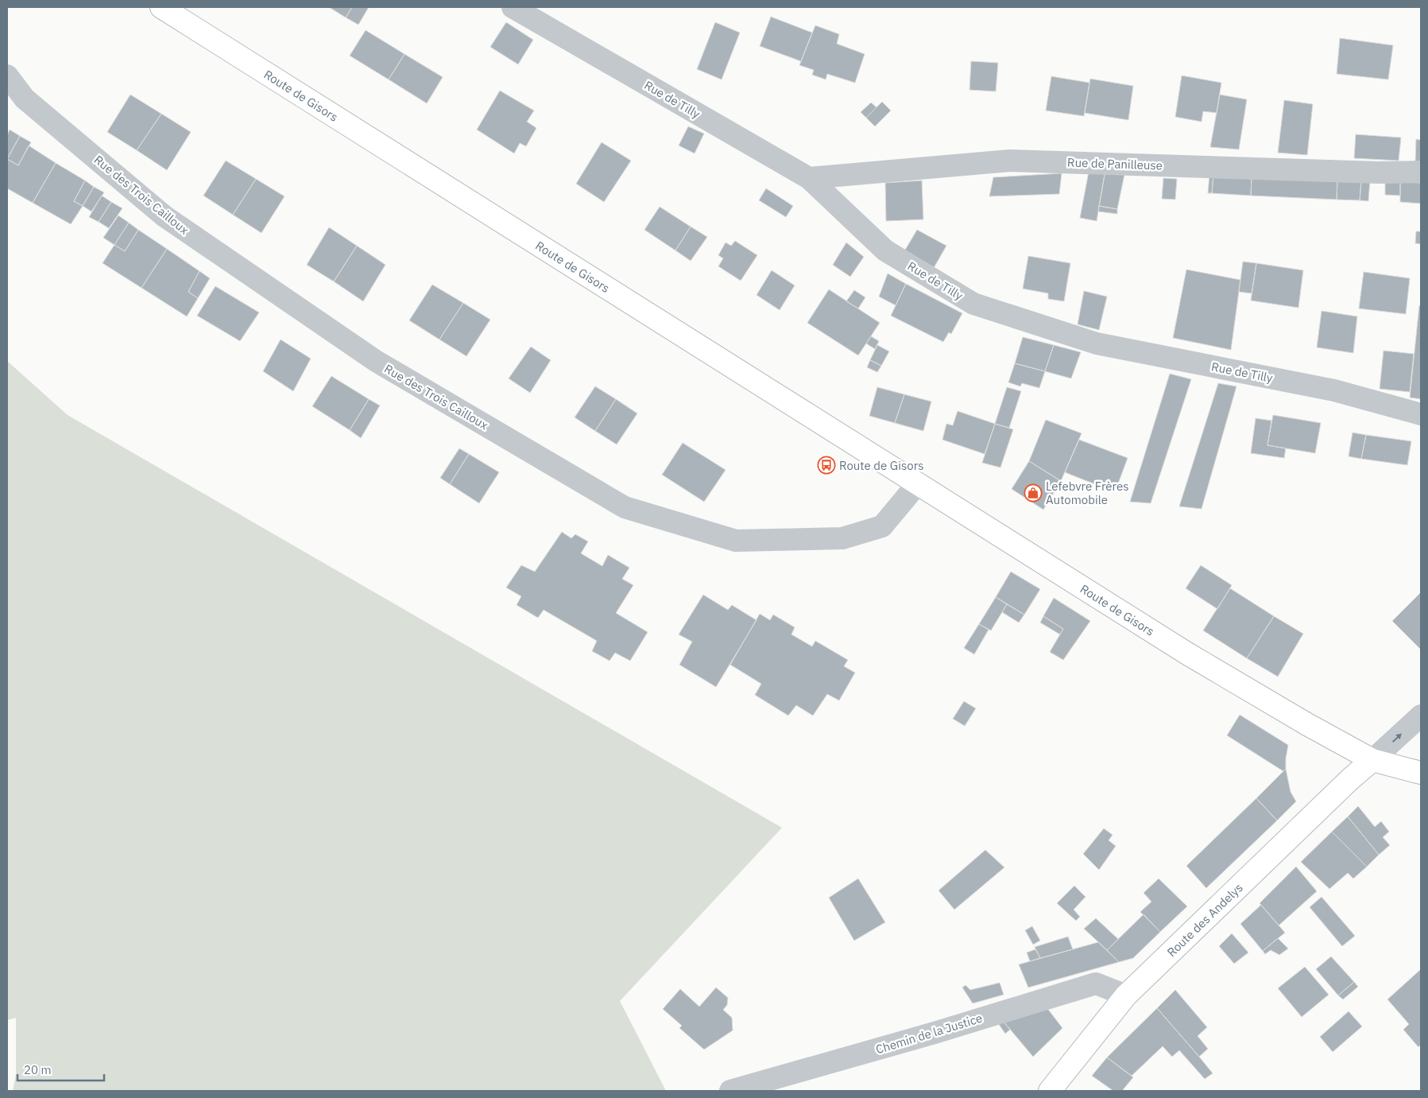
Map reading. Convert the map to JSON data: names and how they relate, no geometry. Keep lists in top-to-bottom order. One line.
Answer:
{"streets":{"main road":["Route de Gisors","Route des Andelys"],"street":["Rue de Tilly","Rue de Panilleuse","Rue des Trois Cailloux","Chemin de la Justice"]},"crossings":[["Route de Gisors","Rue des Trois Cailloux"],["Route de Gisors","Route des Andelys"],["Rue de Tilly","Rue de Panilleuse"],["Route des Andelys","Chemin de la Justice"]],"places":{"bus stop":["Route de Gisors"],"shop":["Lefebvre Frères Automobile"]},"scale_bar":"20 m"}
